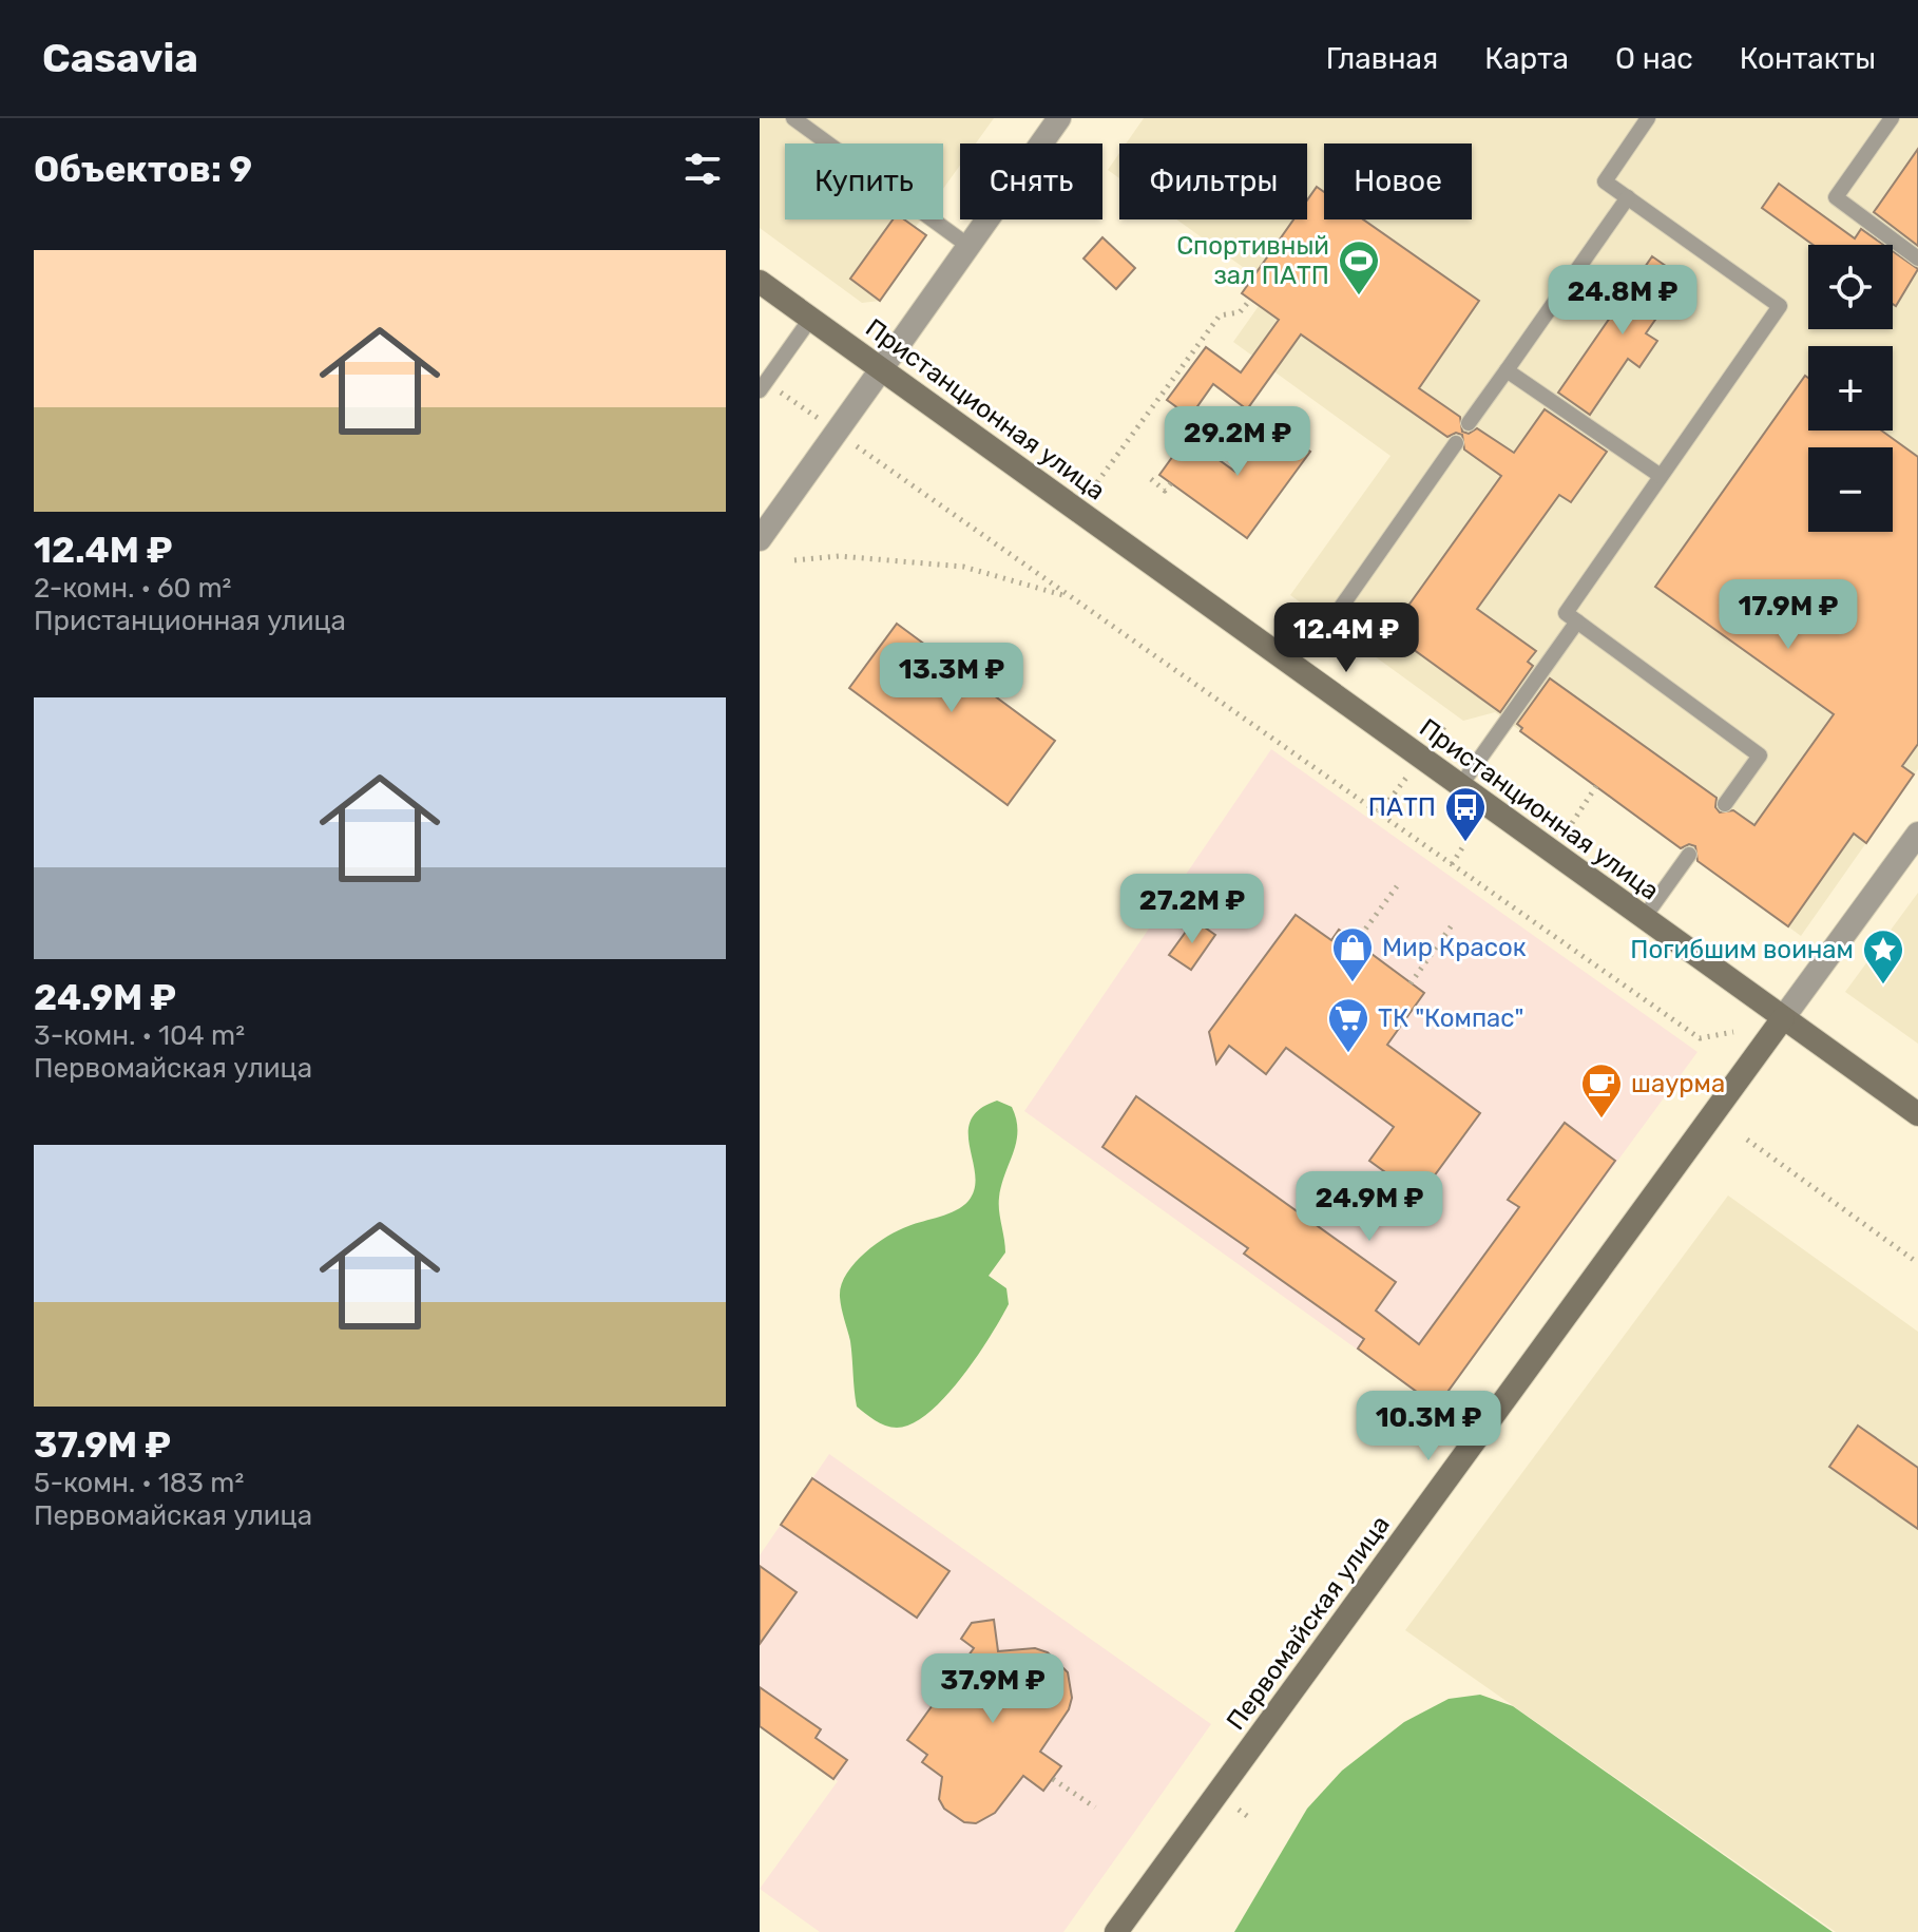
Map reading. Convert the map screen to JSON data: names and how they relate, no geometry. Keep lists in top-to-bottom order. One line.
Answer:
{"streets":{"main road":["Пристанционная улица","Первомайская улица"]},"crossings":[["Пристанционная улица","Первомайская улица"]],"places":{"sports":["Спортивный зал ПАТП"],"bus stop":["ПАТП"],"shop":["Мир Красок"],"place":["Погибшим воинам"],"supermarket":["ТК \"Компас\""],"cafe":["шаурма"]},"page":{"header":"Casavia","nav":["Главная","Карта","О нас","Контакты"],"heading":"Объектов: 9","chip":["Купить","Снять","Фильтры","Новое"],"list":[{"name":"12.4M ₽","note":"2-комн. · 60 m² · Пристанционная улица"},{"name":"24.9M ₽","note":"3-комн. · 104 m² · Первомайская улица"},{"name":"37.9M ₽","note":"5-комн. · 183 m² · Первомайская улица"}],"map_buttons":["+","−"],"price":["24.8M ₽","29.2M ₽","17.9M ₽","12.4M ₽","13.3M ₽","27.2M ₽","24.9M ₽","10.3M ₽","37.9M ₽"]}}
